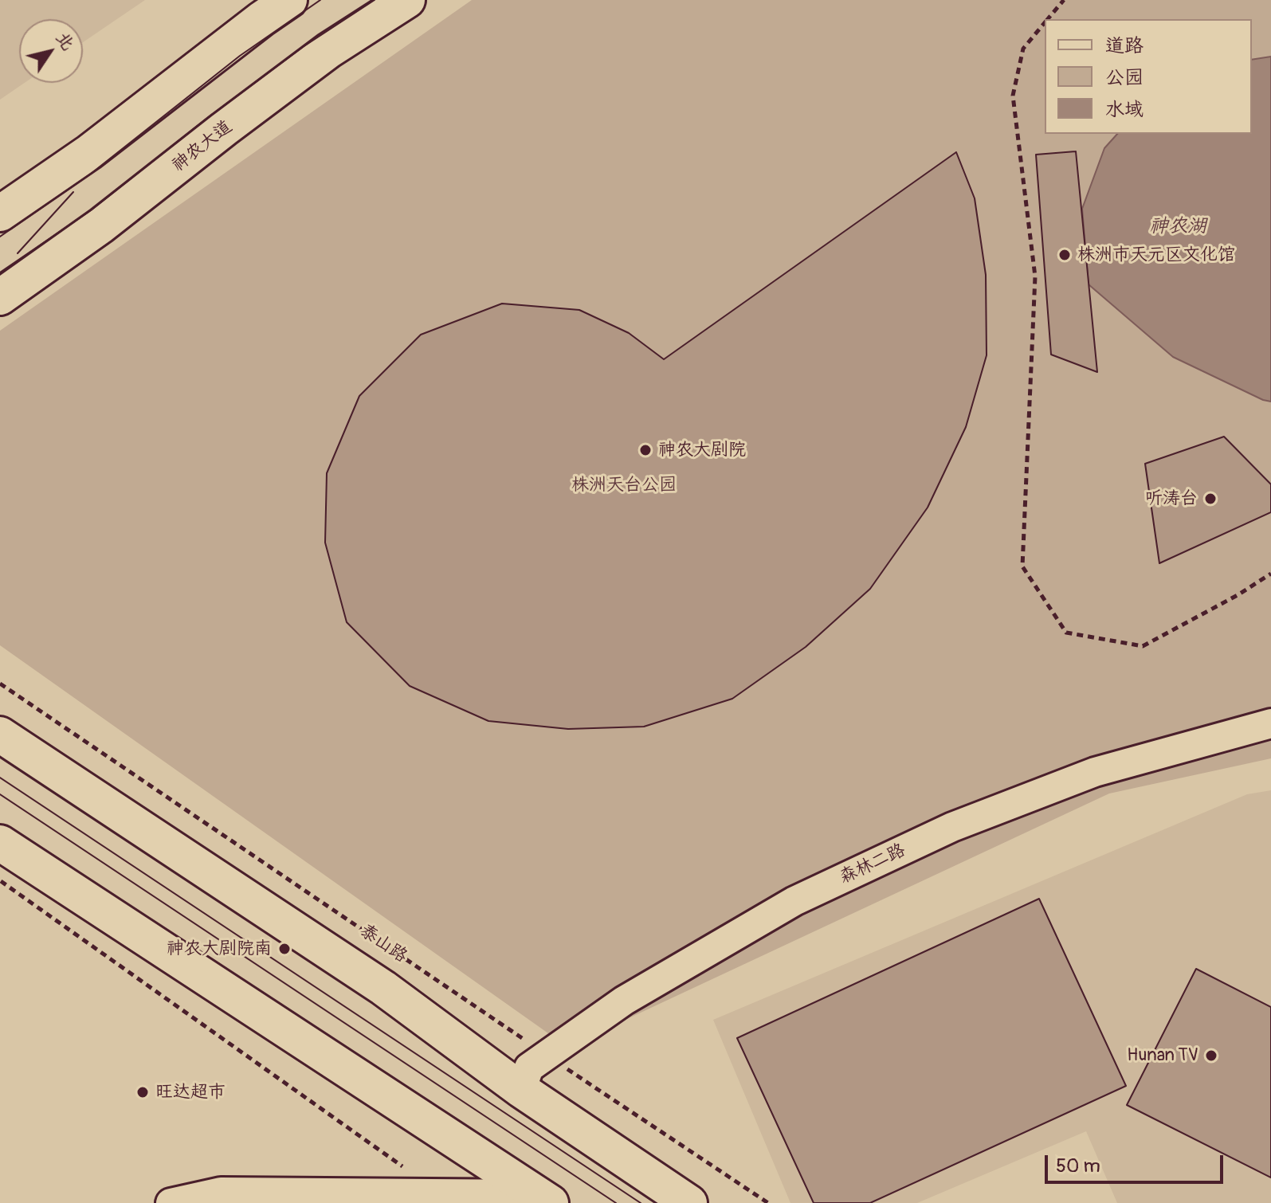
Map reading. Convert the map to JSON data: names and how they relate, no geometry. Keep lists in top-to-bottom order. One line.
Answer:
{"streets":{"main road":["神农大道","泰山路"],"street":["森林二路"]},"crossings":[["森林二路","泰山路"]],"water":["神农湖"],"parks":["株洲天台公园"],"places":["株洲市天元区文化馆","神农大剧院","听涛台","神农大剧院南","Hunan TV","旺达超市"],"legend":["道路","公园","水域"],"scale_bar":"50 m","north":"top right"}
